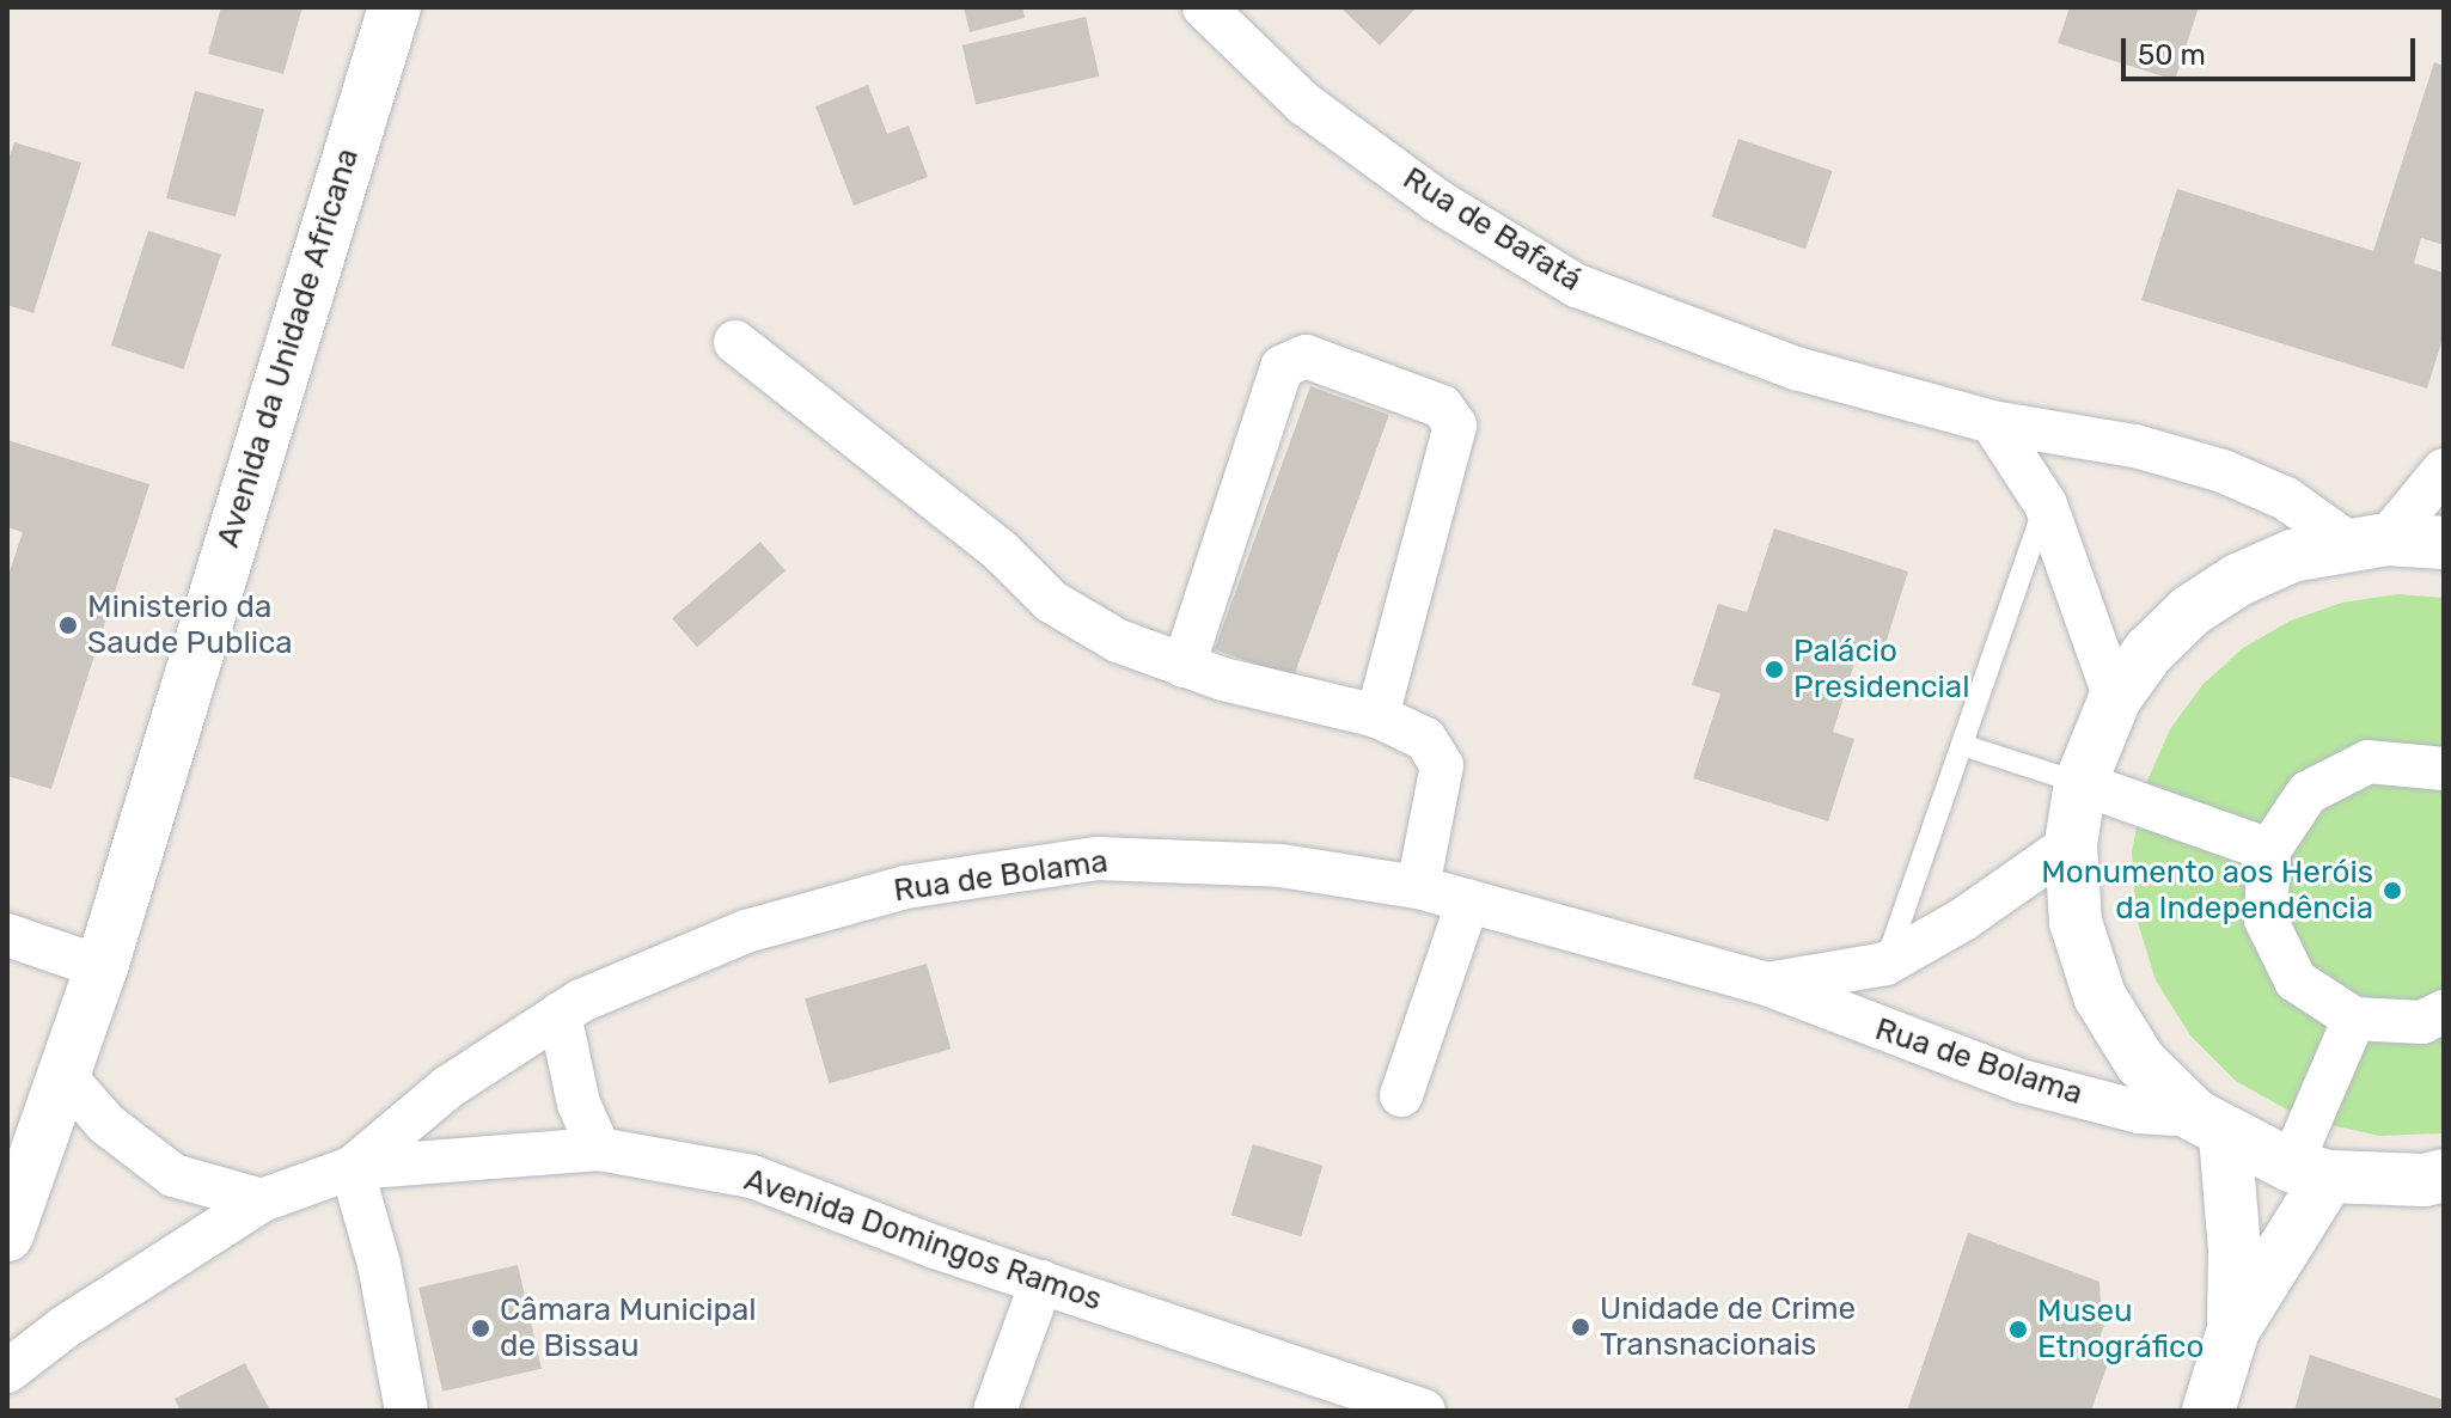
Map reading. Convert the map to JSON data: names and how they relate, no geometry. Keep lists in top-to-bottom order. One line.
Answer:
{"streets":{"main road":["Avenida da Unidade Africana"],"street":["Rua de Bafatá","Rua de Bolama","Avenida Domingos Ramos"]},"crossings":[["Rua de Bolama","Avenida Domingos Ramos"]],"places":["Ministerio da Saude Publica","Palácio Presidencial","Monumento aos Heróis da Independência","Unidade de Crime Transnacionais","Câmara Municipal de Bissau","Museu Etnográfico"],"scale_bar":"50 m"}
